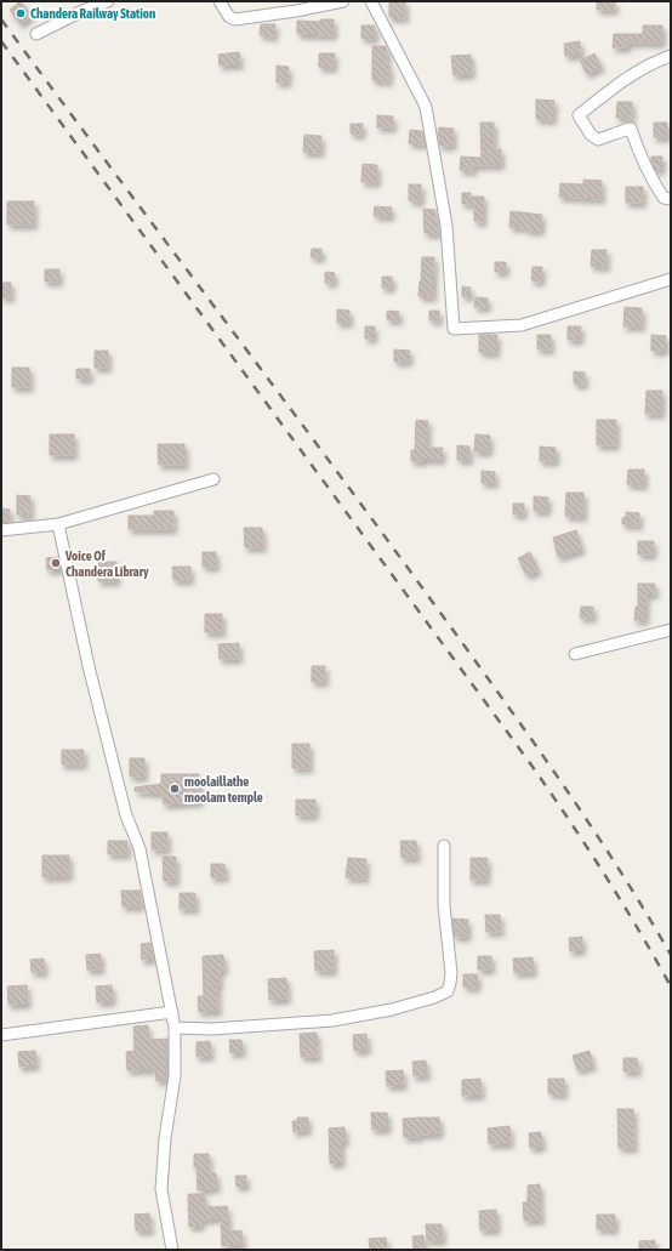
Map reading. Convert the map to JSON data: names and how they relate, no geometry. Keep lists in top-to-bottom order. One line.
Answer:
{"places":["Chandera Railway Station","Voice Of Chandera Library","moolaillathe moolam temple"]}
